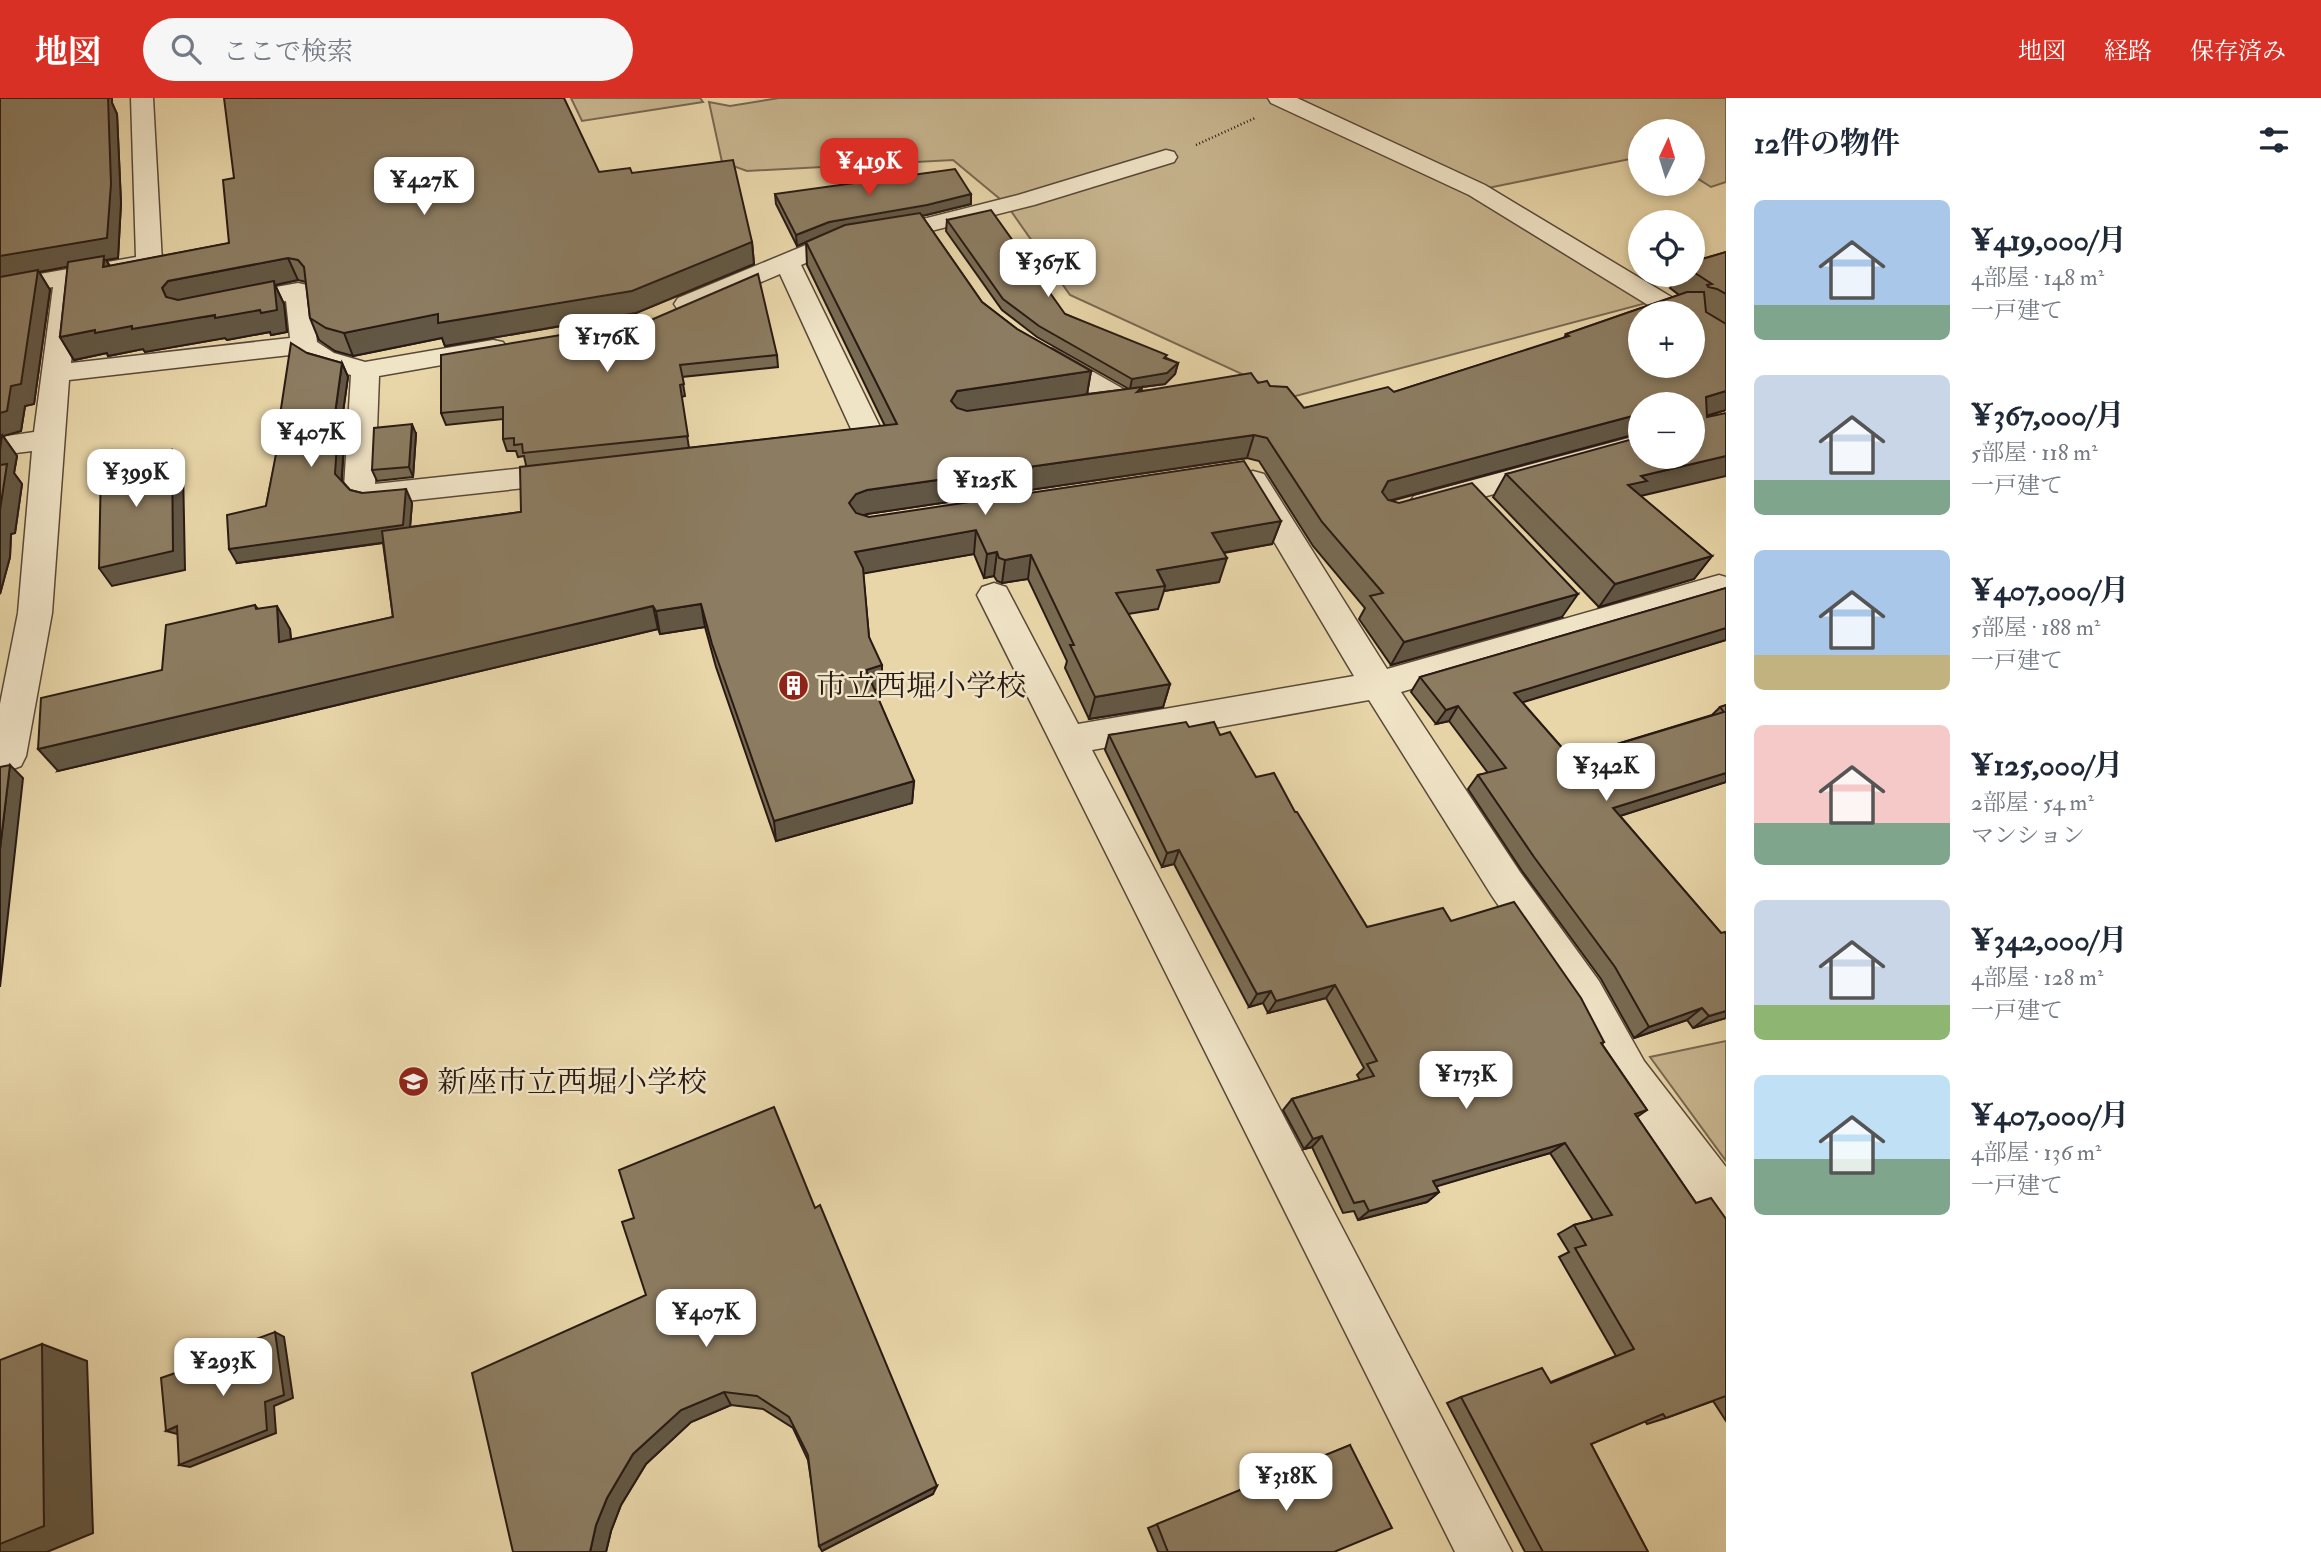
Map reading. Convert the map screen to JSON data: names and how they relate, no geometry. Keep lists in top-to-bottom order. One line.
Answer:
{"places":{"building":["市立西堀小学校"],"school or university":["新座市立西堀小学校"]},"north":"top","page":{"header":"地図","search":"ここで検索","nav":["地図","経路","保存済み"],"heading":"12件の物件","map_buttons":["+","−"],"price":["¥419K","¥427K","¥367K","¥176K","¥407K","¥399K","¥125K","¥342K","¥173K","¥407K","¥293K","¥318K"],"list":[{"name":"¥419,000/月","note":"4部屋 · 148 m² · 一戸建て"},{"name":"¥367,000/月","note":"5部屋 · 118 m² · 一戸建て"},{"name":"¥407,000/月","note":"5部屋 · 188 m² · 一戸建て"},{"name":"¥125,000/月","note":"2部屋 · 54 m² · マンション"},{"name":"¥342,000/月","note":"4部屋 · 128 m² · 一戸建て"},{"name":"¥407,000/月","note":"4部屋 · 136 m² · 一戸建て"}]}}
